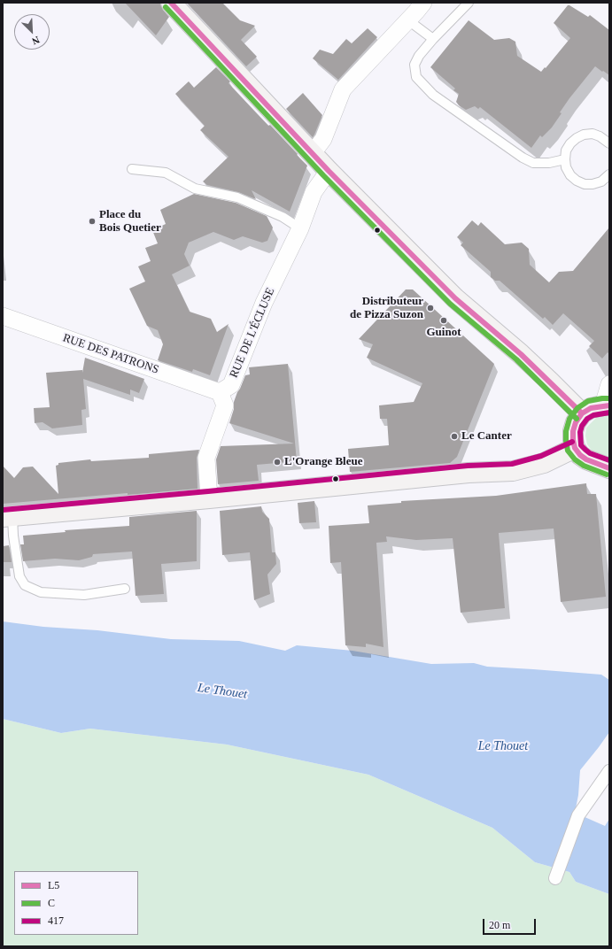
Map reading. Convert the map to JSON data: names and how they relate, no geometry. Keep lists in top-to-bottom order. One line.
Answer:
{"streets":{"street":["RUE DE L'ÉCLUSE","RUE DES PATRONS"]},"crossings":[["RUE DE L'ÉCLUSE","RUE DES PATRONS"]],"water":["Le Thouet"],"places":["Place du Bois Quetier","Distributeur de Pizza Suzon","Guinot","Le Canter","L'Orange Bleue"],"lines":["transit line L5","transit line C","transit line 417"],"legend":["L5","C","417"],"scale_bar":"20 m","north":"bottom right"}
